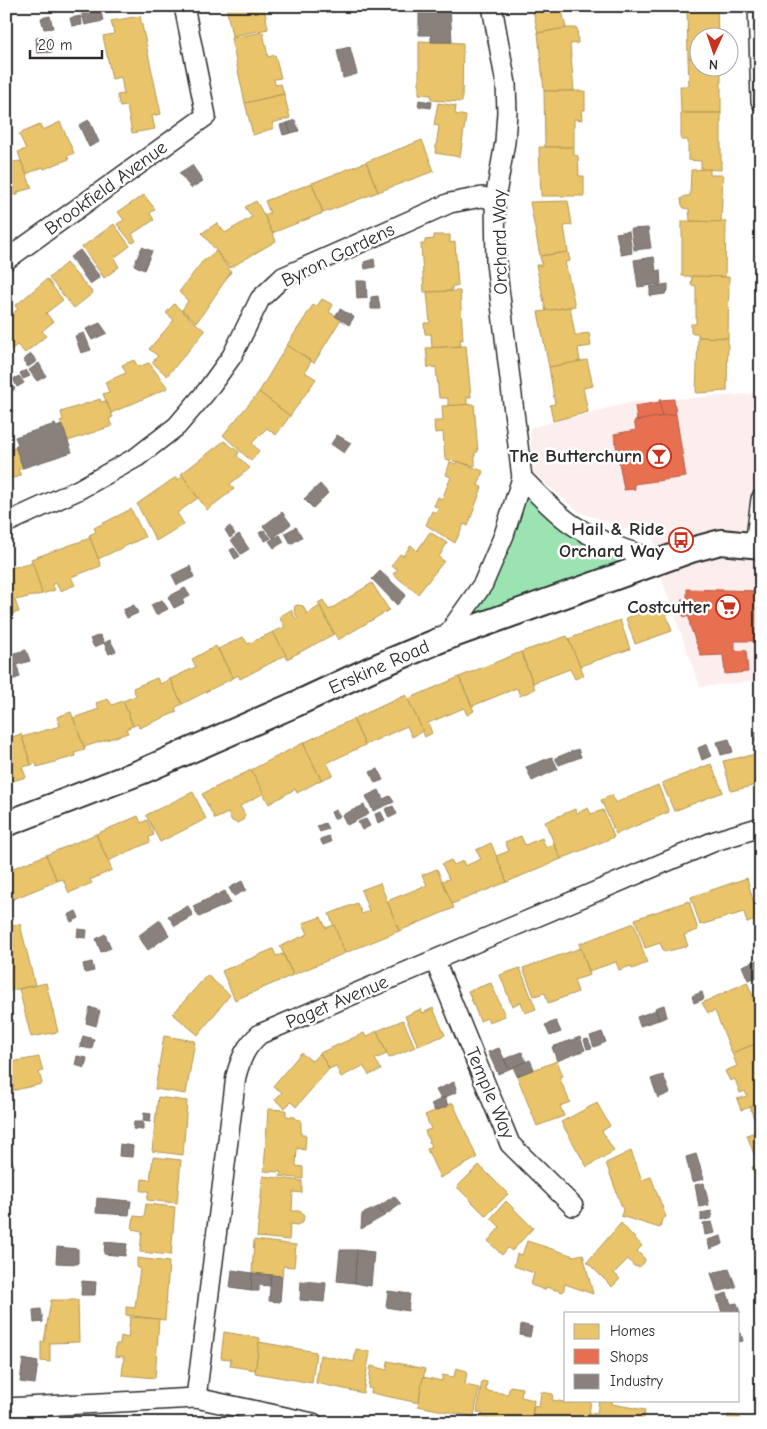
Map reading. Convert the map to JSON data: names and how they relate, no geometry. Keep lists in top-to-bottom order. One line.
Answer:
{"streets":{"street":["Brookfield Avenue","Orchard Way","Byron Gardens","Erskine Road","Paget Avenue","Temple Way"]},"crossings":[["Orchard Way","Byron Gardens"],["Orchard Way","Erskine Road"],["Paget Avenue","Temple Way"]],"places":{"bar":["The Butterchurn"],"bus stop":["Hail & Ride Orchard Way"],"supermarket":["Costcutter"]},"legend":["Homes","Shops","Industry"],"scale_bar":"20 m","north":"bottom"}
